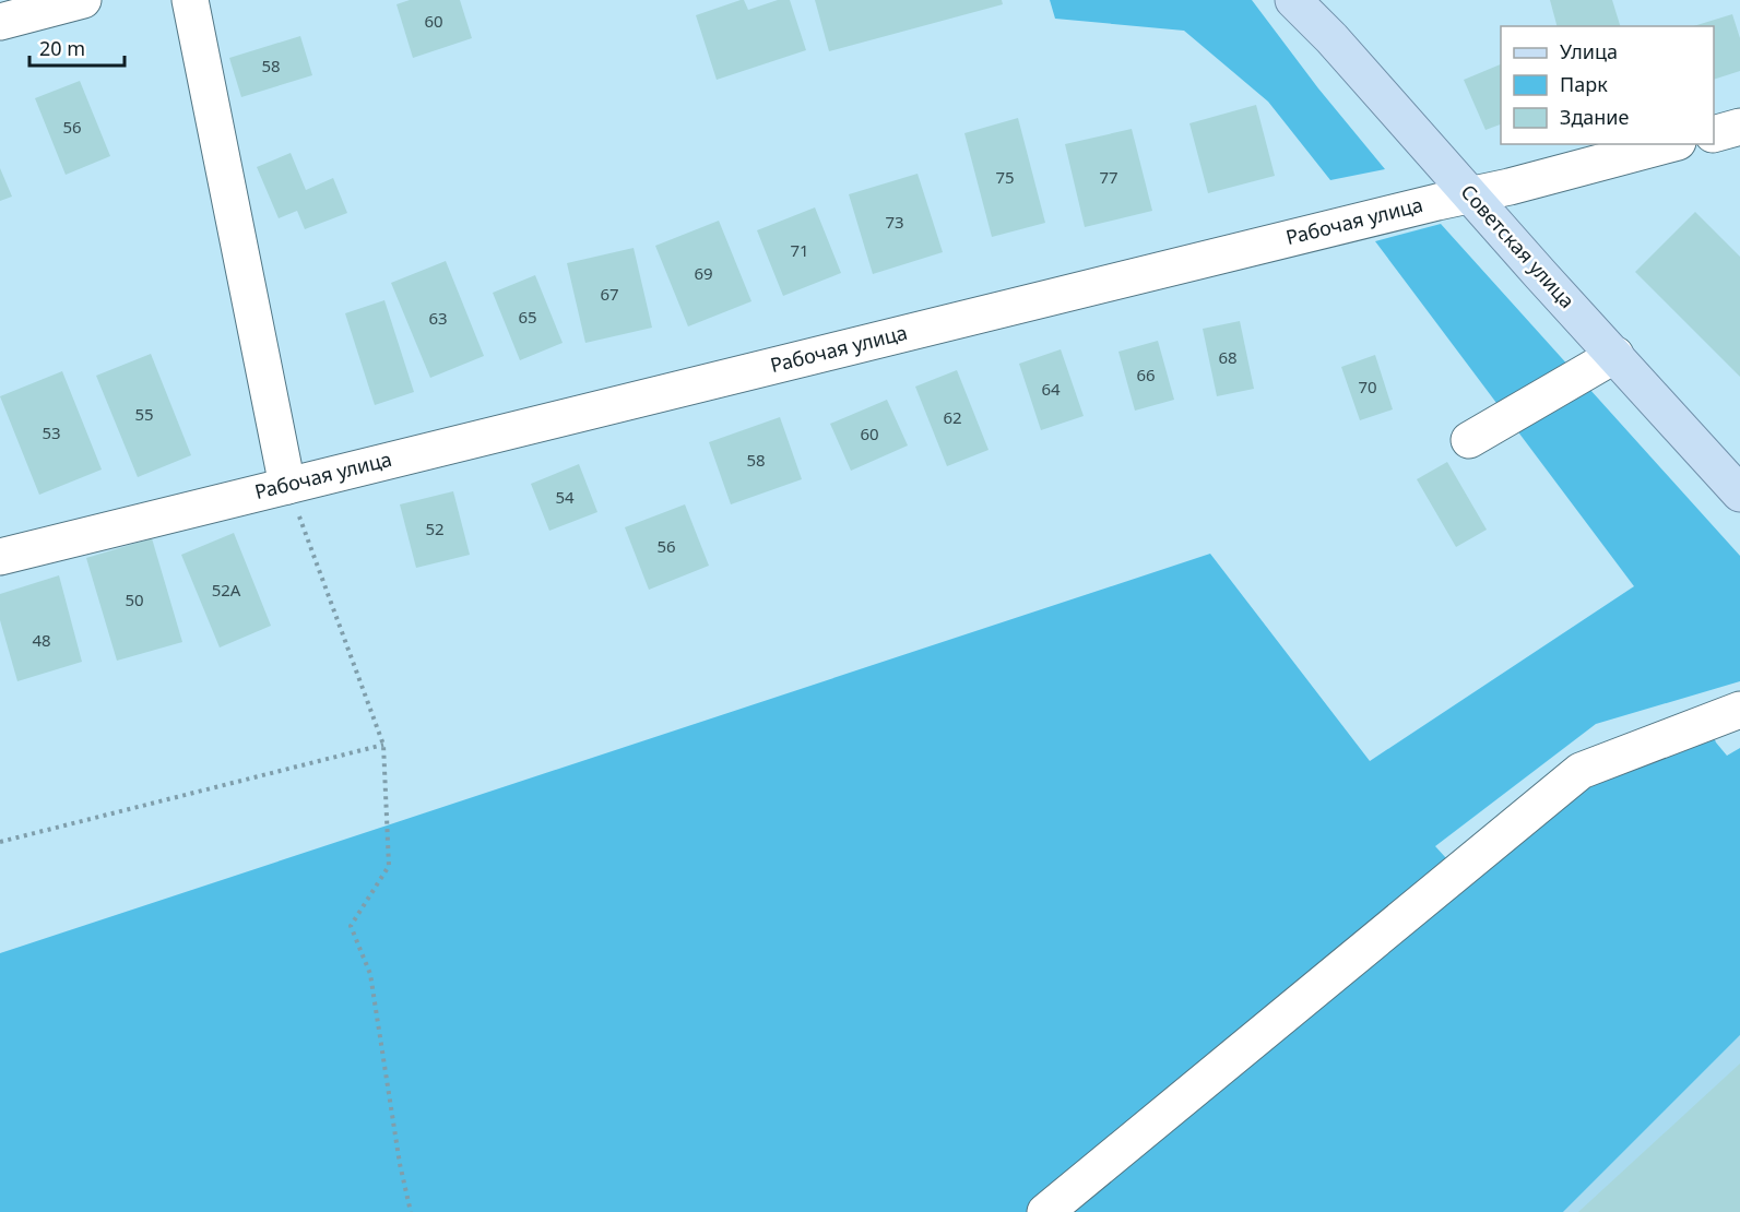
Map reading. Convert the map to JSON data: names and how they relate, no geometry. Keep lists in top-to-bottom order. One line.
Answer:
{"streets":{"main road":["Советская улица"],"street":["Рабочая улица"]},"crossings":[["Рабочая улица","Советская улица"]],"house_numbers":["60","58","56","75","77","73","71","69","67","65","63","68","66","70","64","55","62","53","60","58","54","52","56","52А","50","48"],"legend":["Улица","Парк","Здание"],"scale_bar":"20 m"}
